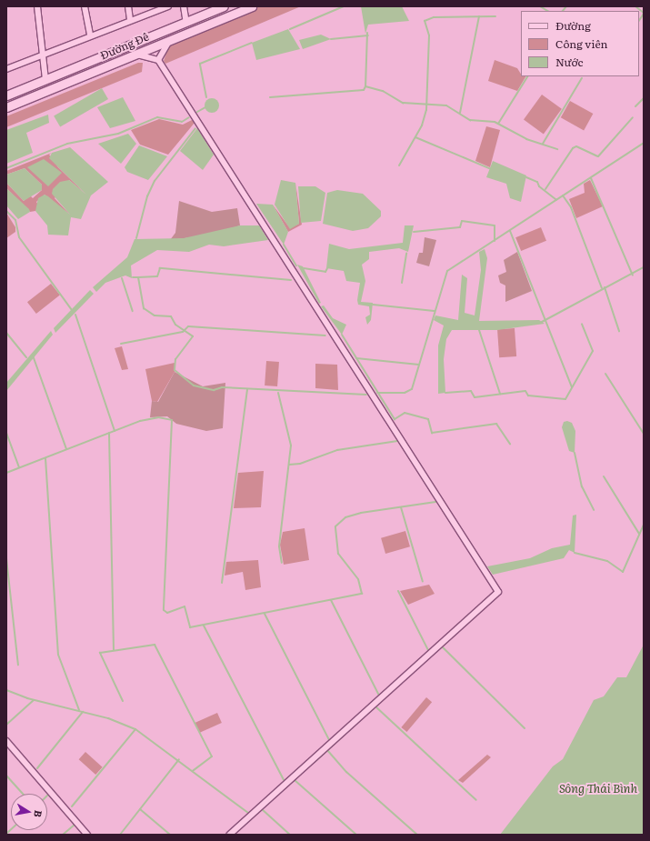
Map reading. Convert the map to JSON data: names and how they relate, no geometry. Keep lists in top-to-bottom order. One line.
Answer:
{"streets":{"street":["Đường Đê"]},"water":["Sông Thái Bình"],"legend":["Đường","Công viên","Nước"],"north":"right"}
